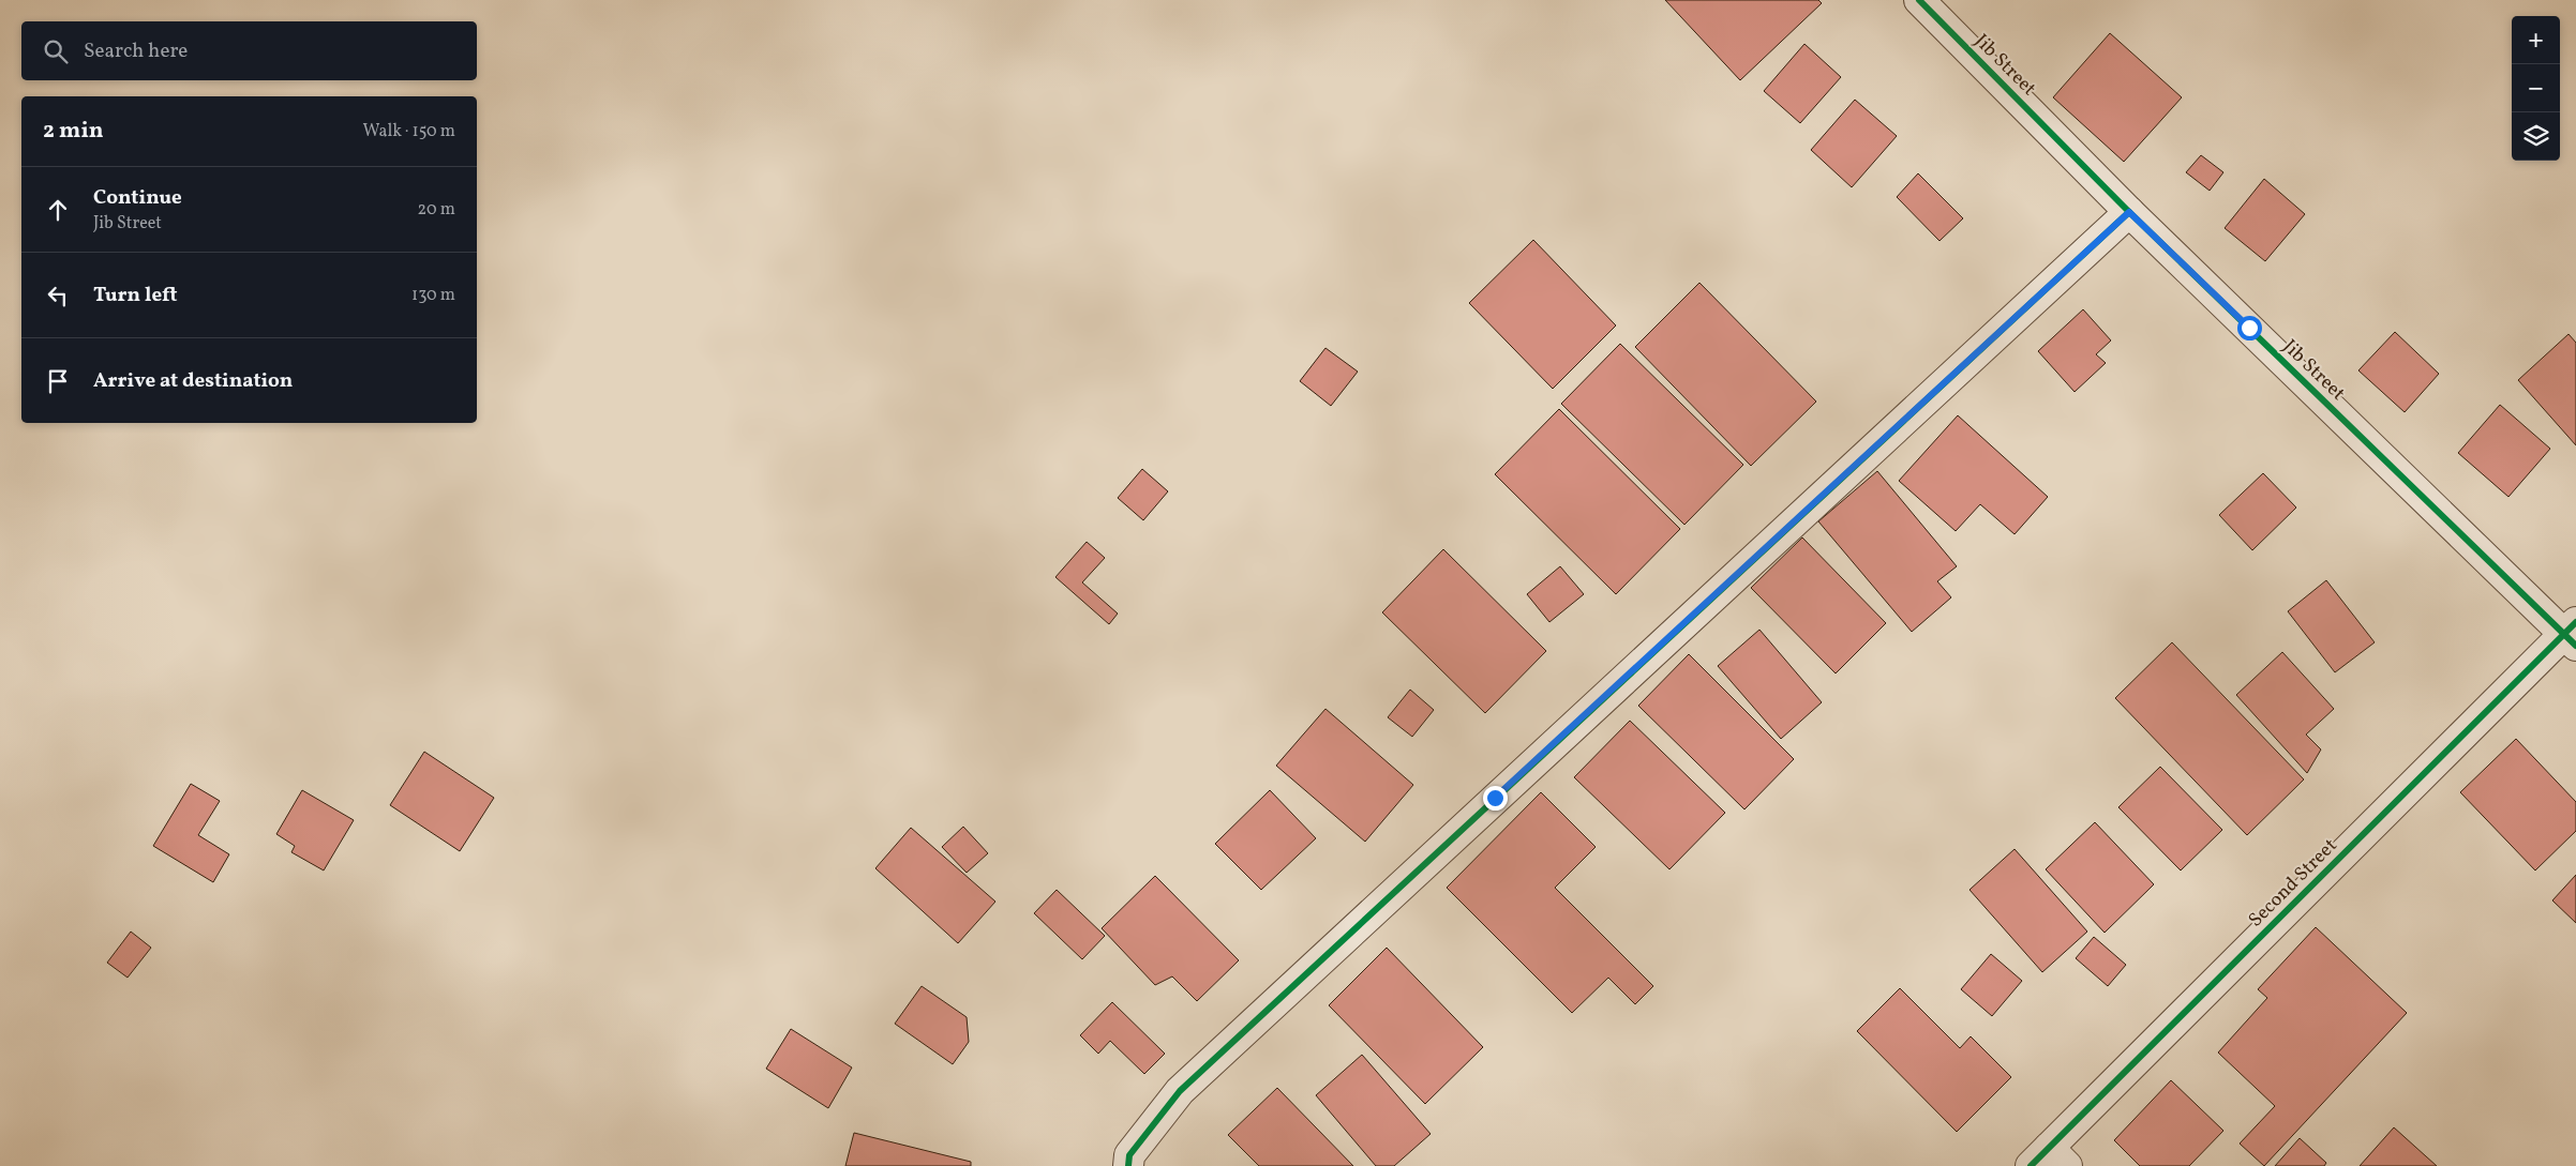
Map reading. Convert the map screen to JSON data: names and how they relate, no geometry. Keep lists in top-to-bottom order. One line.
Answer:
{"streets":{"street":["Jib Street","Second Street"]},"crossings":[["Jib Street","Second Street"]],"page":{"map_buttons":["+","−"],"search":"Search here","heading":["2 min","Walk · 150 m"],"list":[["Continue","Jib Street","20 m"],["Turn left","130 m"],"Arrive at destination"]}}
